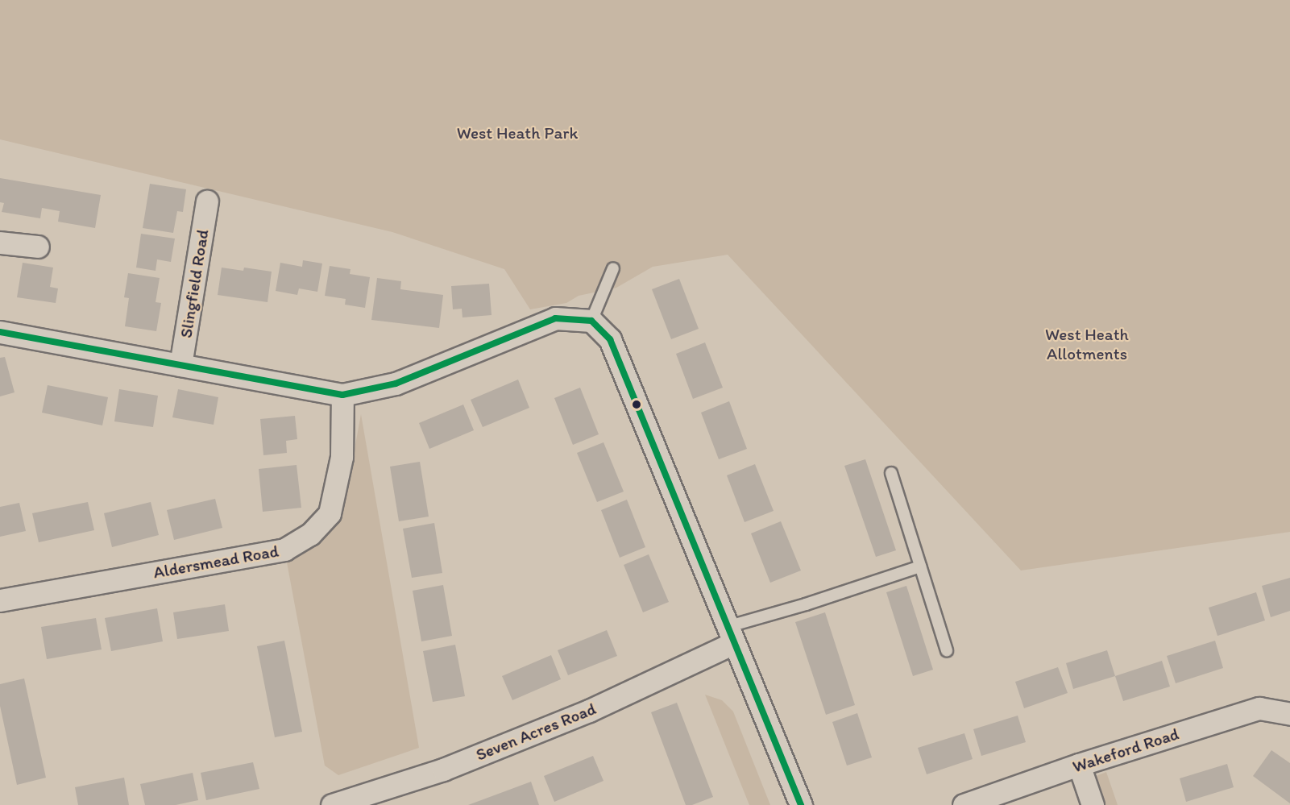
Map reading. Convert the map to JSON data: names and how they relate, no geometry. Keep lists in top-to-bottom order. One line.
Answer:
{"streets":{"street":["Slingfield Road","Aldersmead Road","Seven Acres Road","Wakeford Road"]},"parks":["West Heath Park","West Heath Allotments"]}
